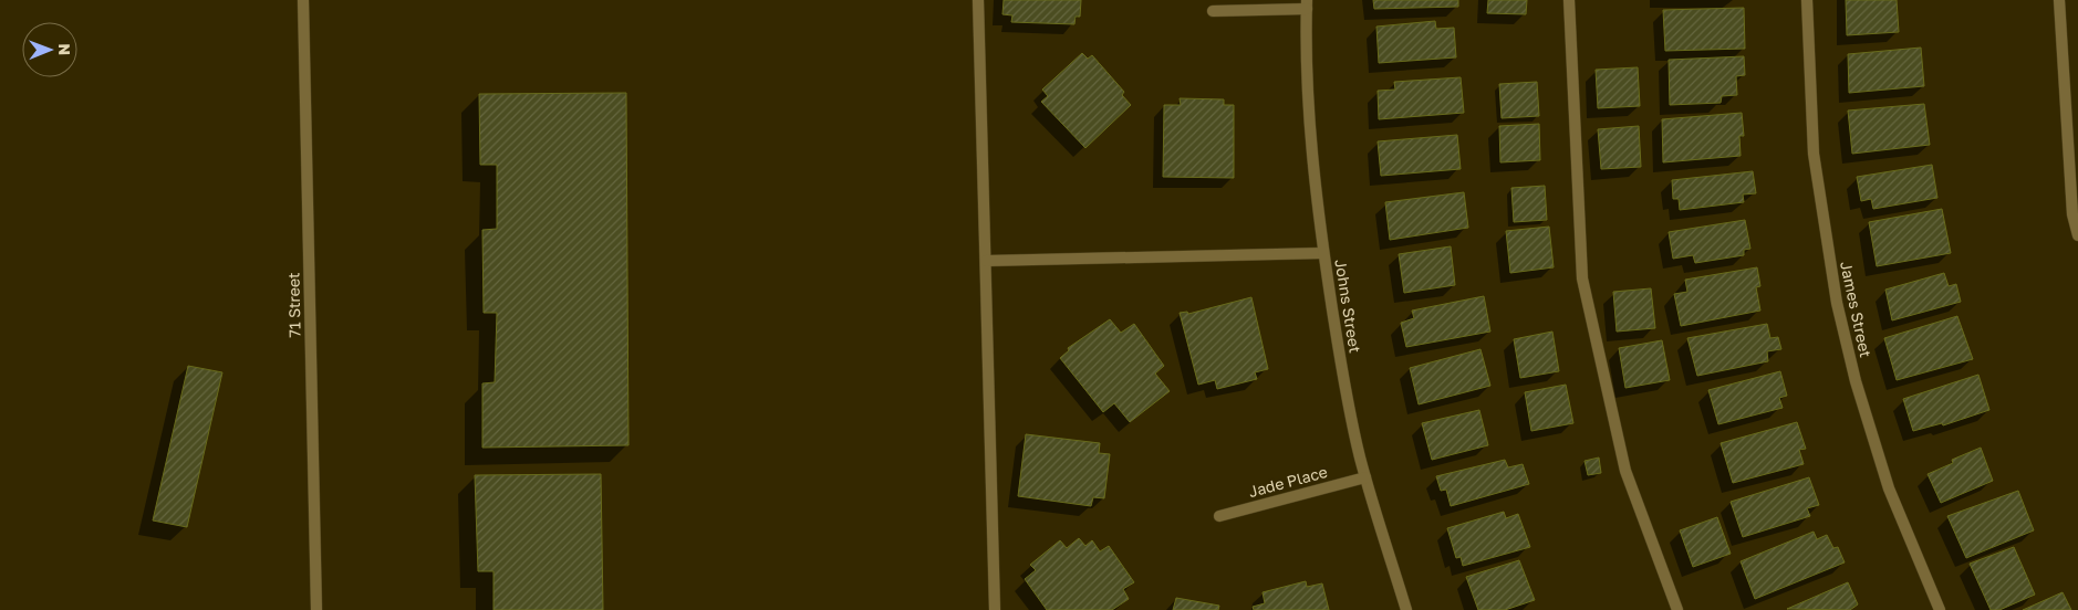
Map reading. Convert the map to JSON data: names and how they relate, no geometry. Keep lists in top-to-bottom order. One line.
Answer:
{"streets":{"street":["71 Street","Johns Street","James Street","Jade Place"]},"crossings":[["Johns Street","Jade Place"]],"north":"right"}
